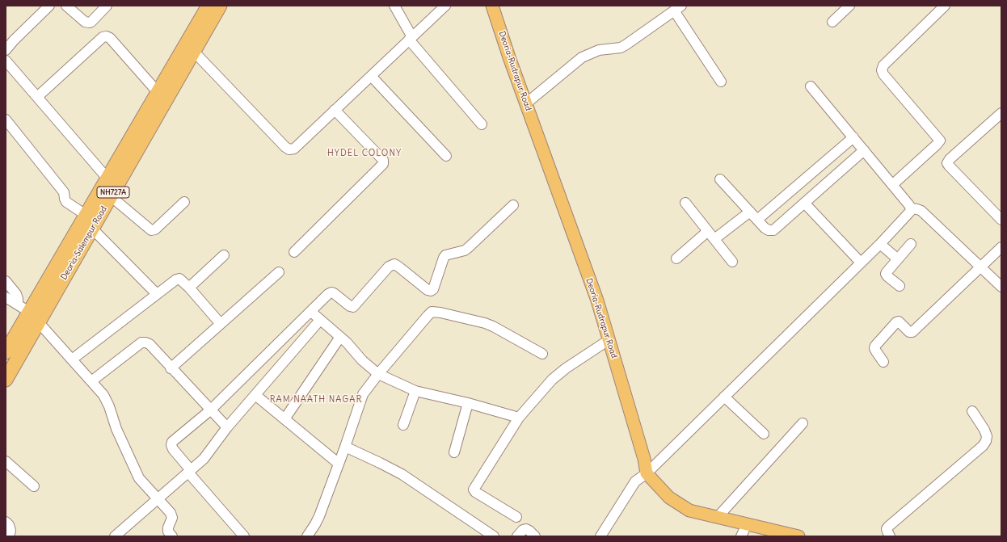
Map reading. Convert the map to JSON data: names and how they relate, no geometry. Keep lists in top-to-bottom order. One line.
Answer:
{"streets":{"highway":["NH727A","Deoria-Salempur Road"],"main road":["Deoria-Rudrapur Road"]},"districts":["HYDEL COLONY","RAM NAATH NAGAR"]}
